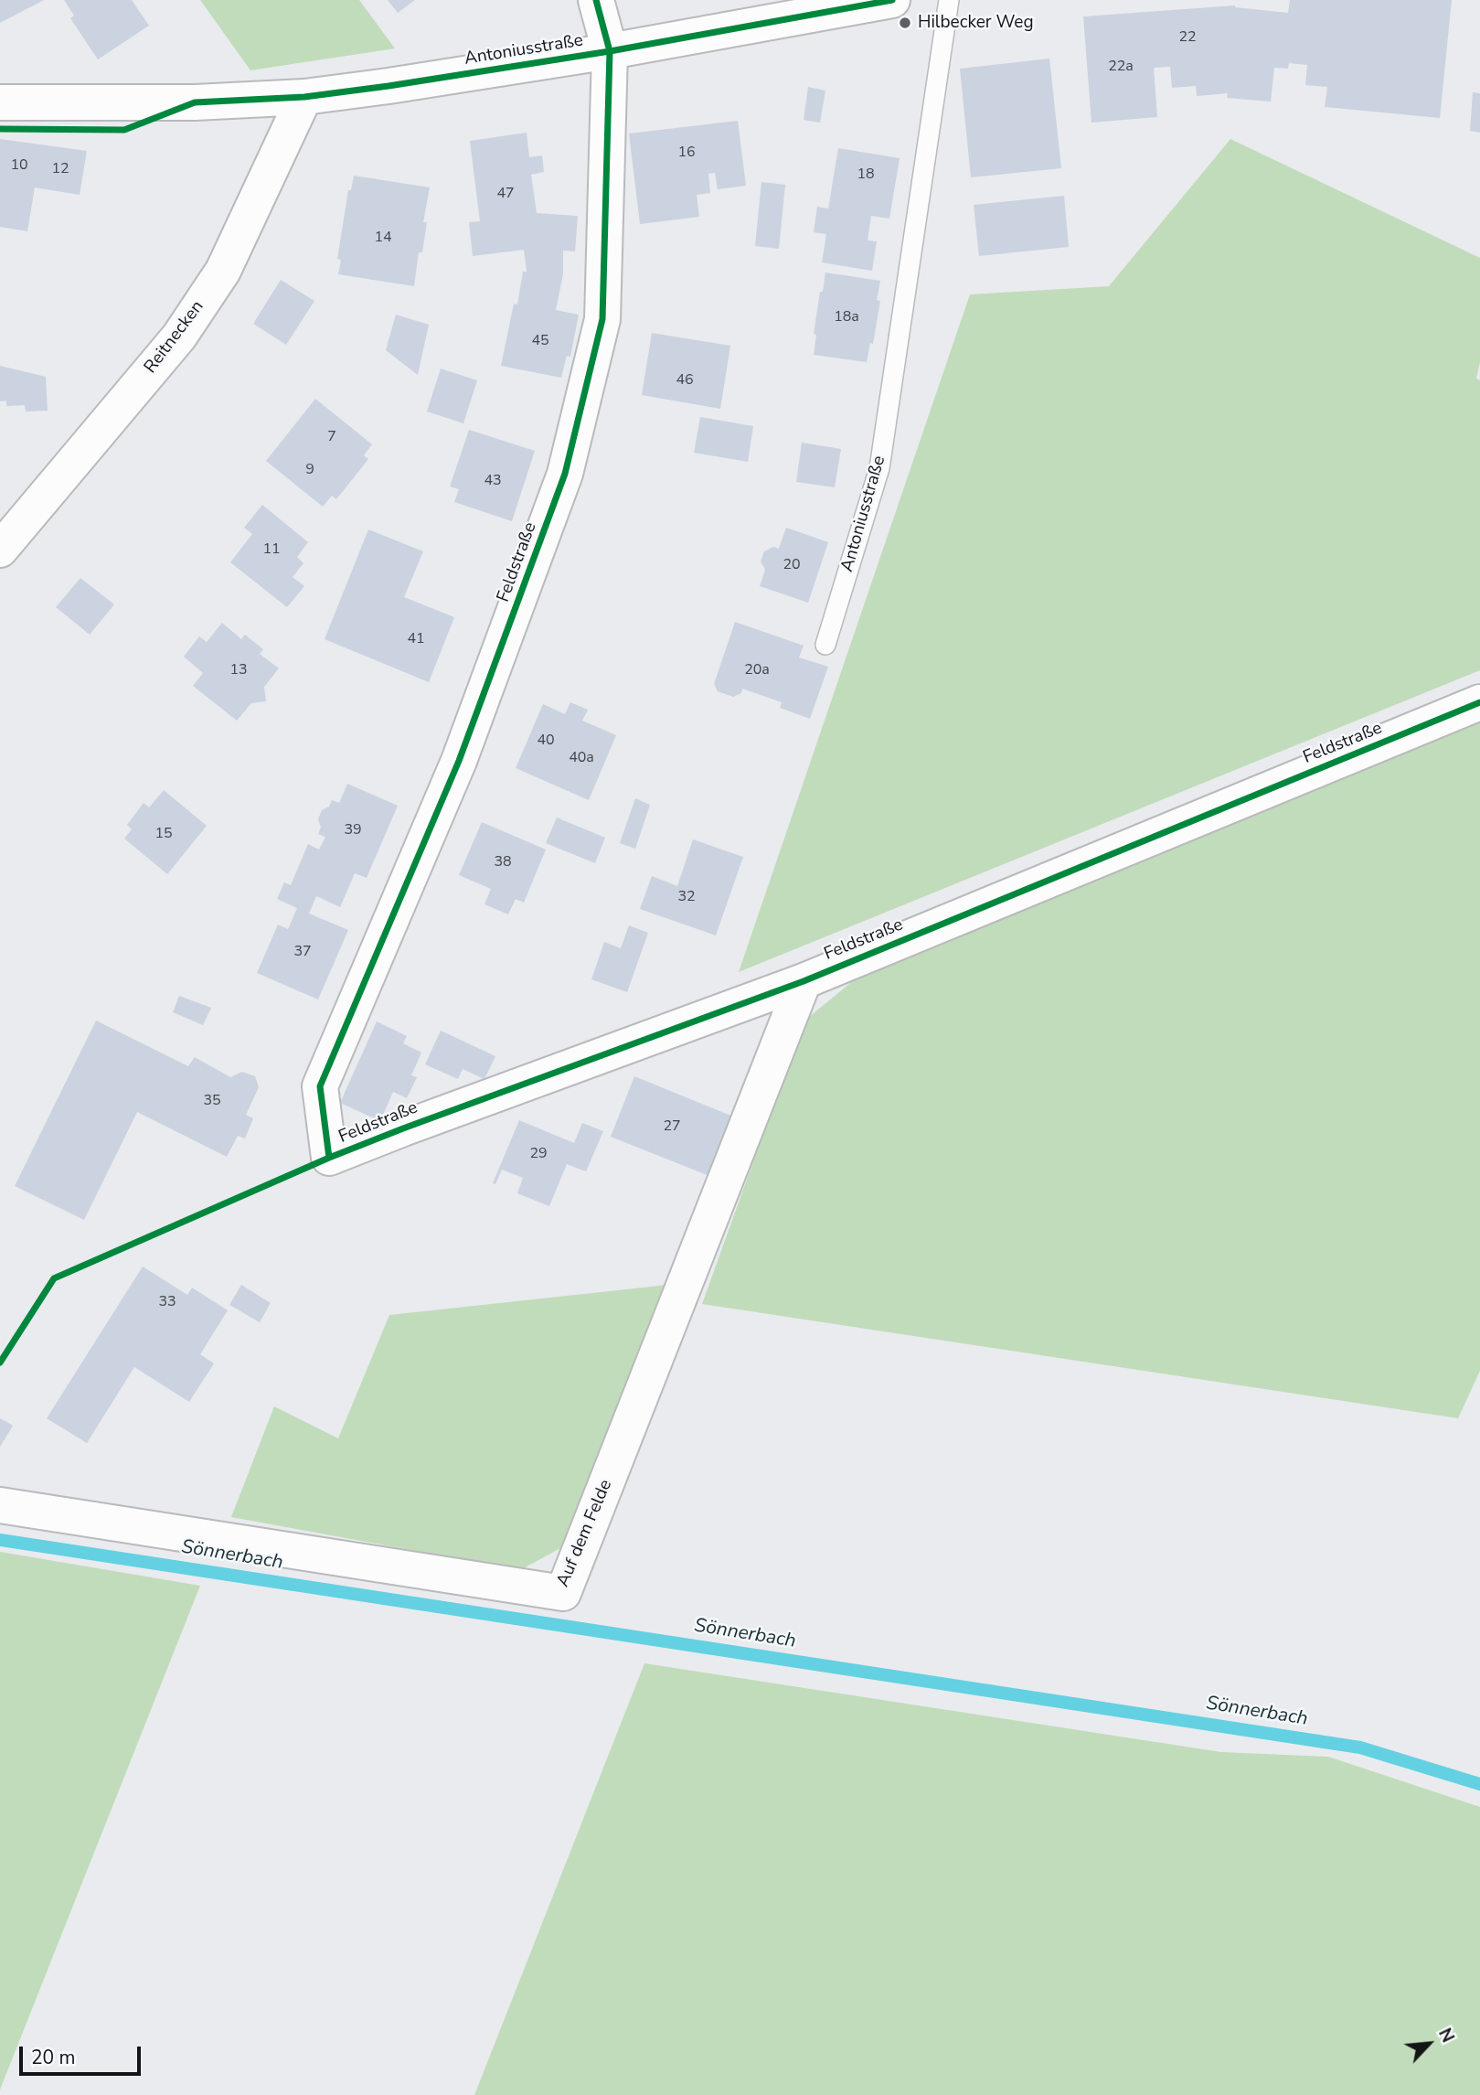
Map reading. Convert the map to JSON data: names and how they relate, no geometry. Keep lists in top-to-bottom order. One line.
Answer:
{"streets":{"street":["Antoniusstraße","Reitnecken","Feldstraße","Auf dem Felde"]},"crossings":[["Antoniusstraße","Reitnecken"],["Antoniusstraße","Feldstraße"],["Feldstraße","Auf dem Felde"]],"water":["Sönnerbach"],"places":["Hilbecker Weg"],"house_numbers":["22","22a","16","10","12","18","47","14","18a","45","46","7","9","43","11","20","41","13","20a","40","40a","39","15","38","32","37","35","27","29","33"],"scale_bar":"20 m","north":"top right"}
